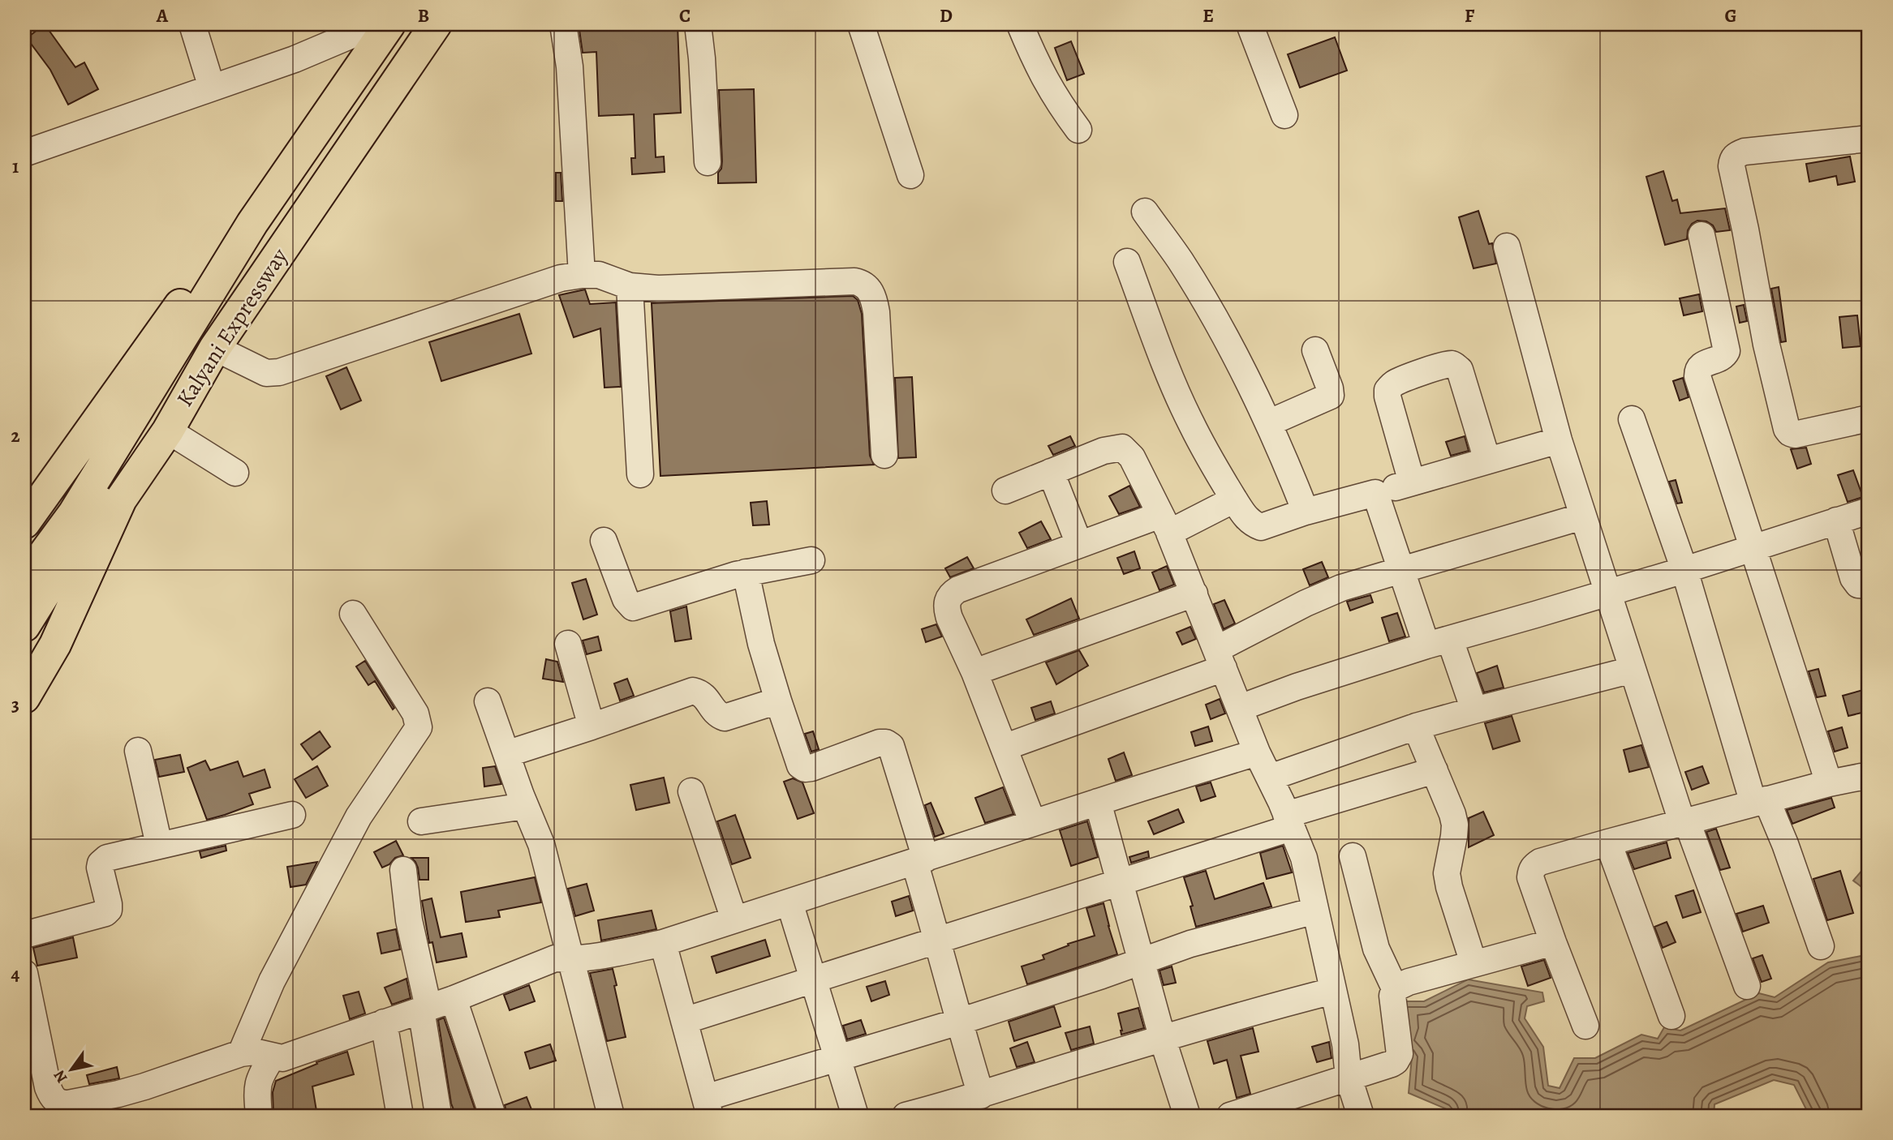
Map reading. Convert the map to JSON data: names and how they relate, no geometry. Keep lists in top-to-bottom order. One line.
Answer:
{"streets":{"highway":["Kalyani Expressway"]},"north":"bottom left","grid":{"columns":["A","B","C","D","E","F","G"],"rows":["1","2","3","4"]}}
